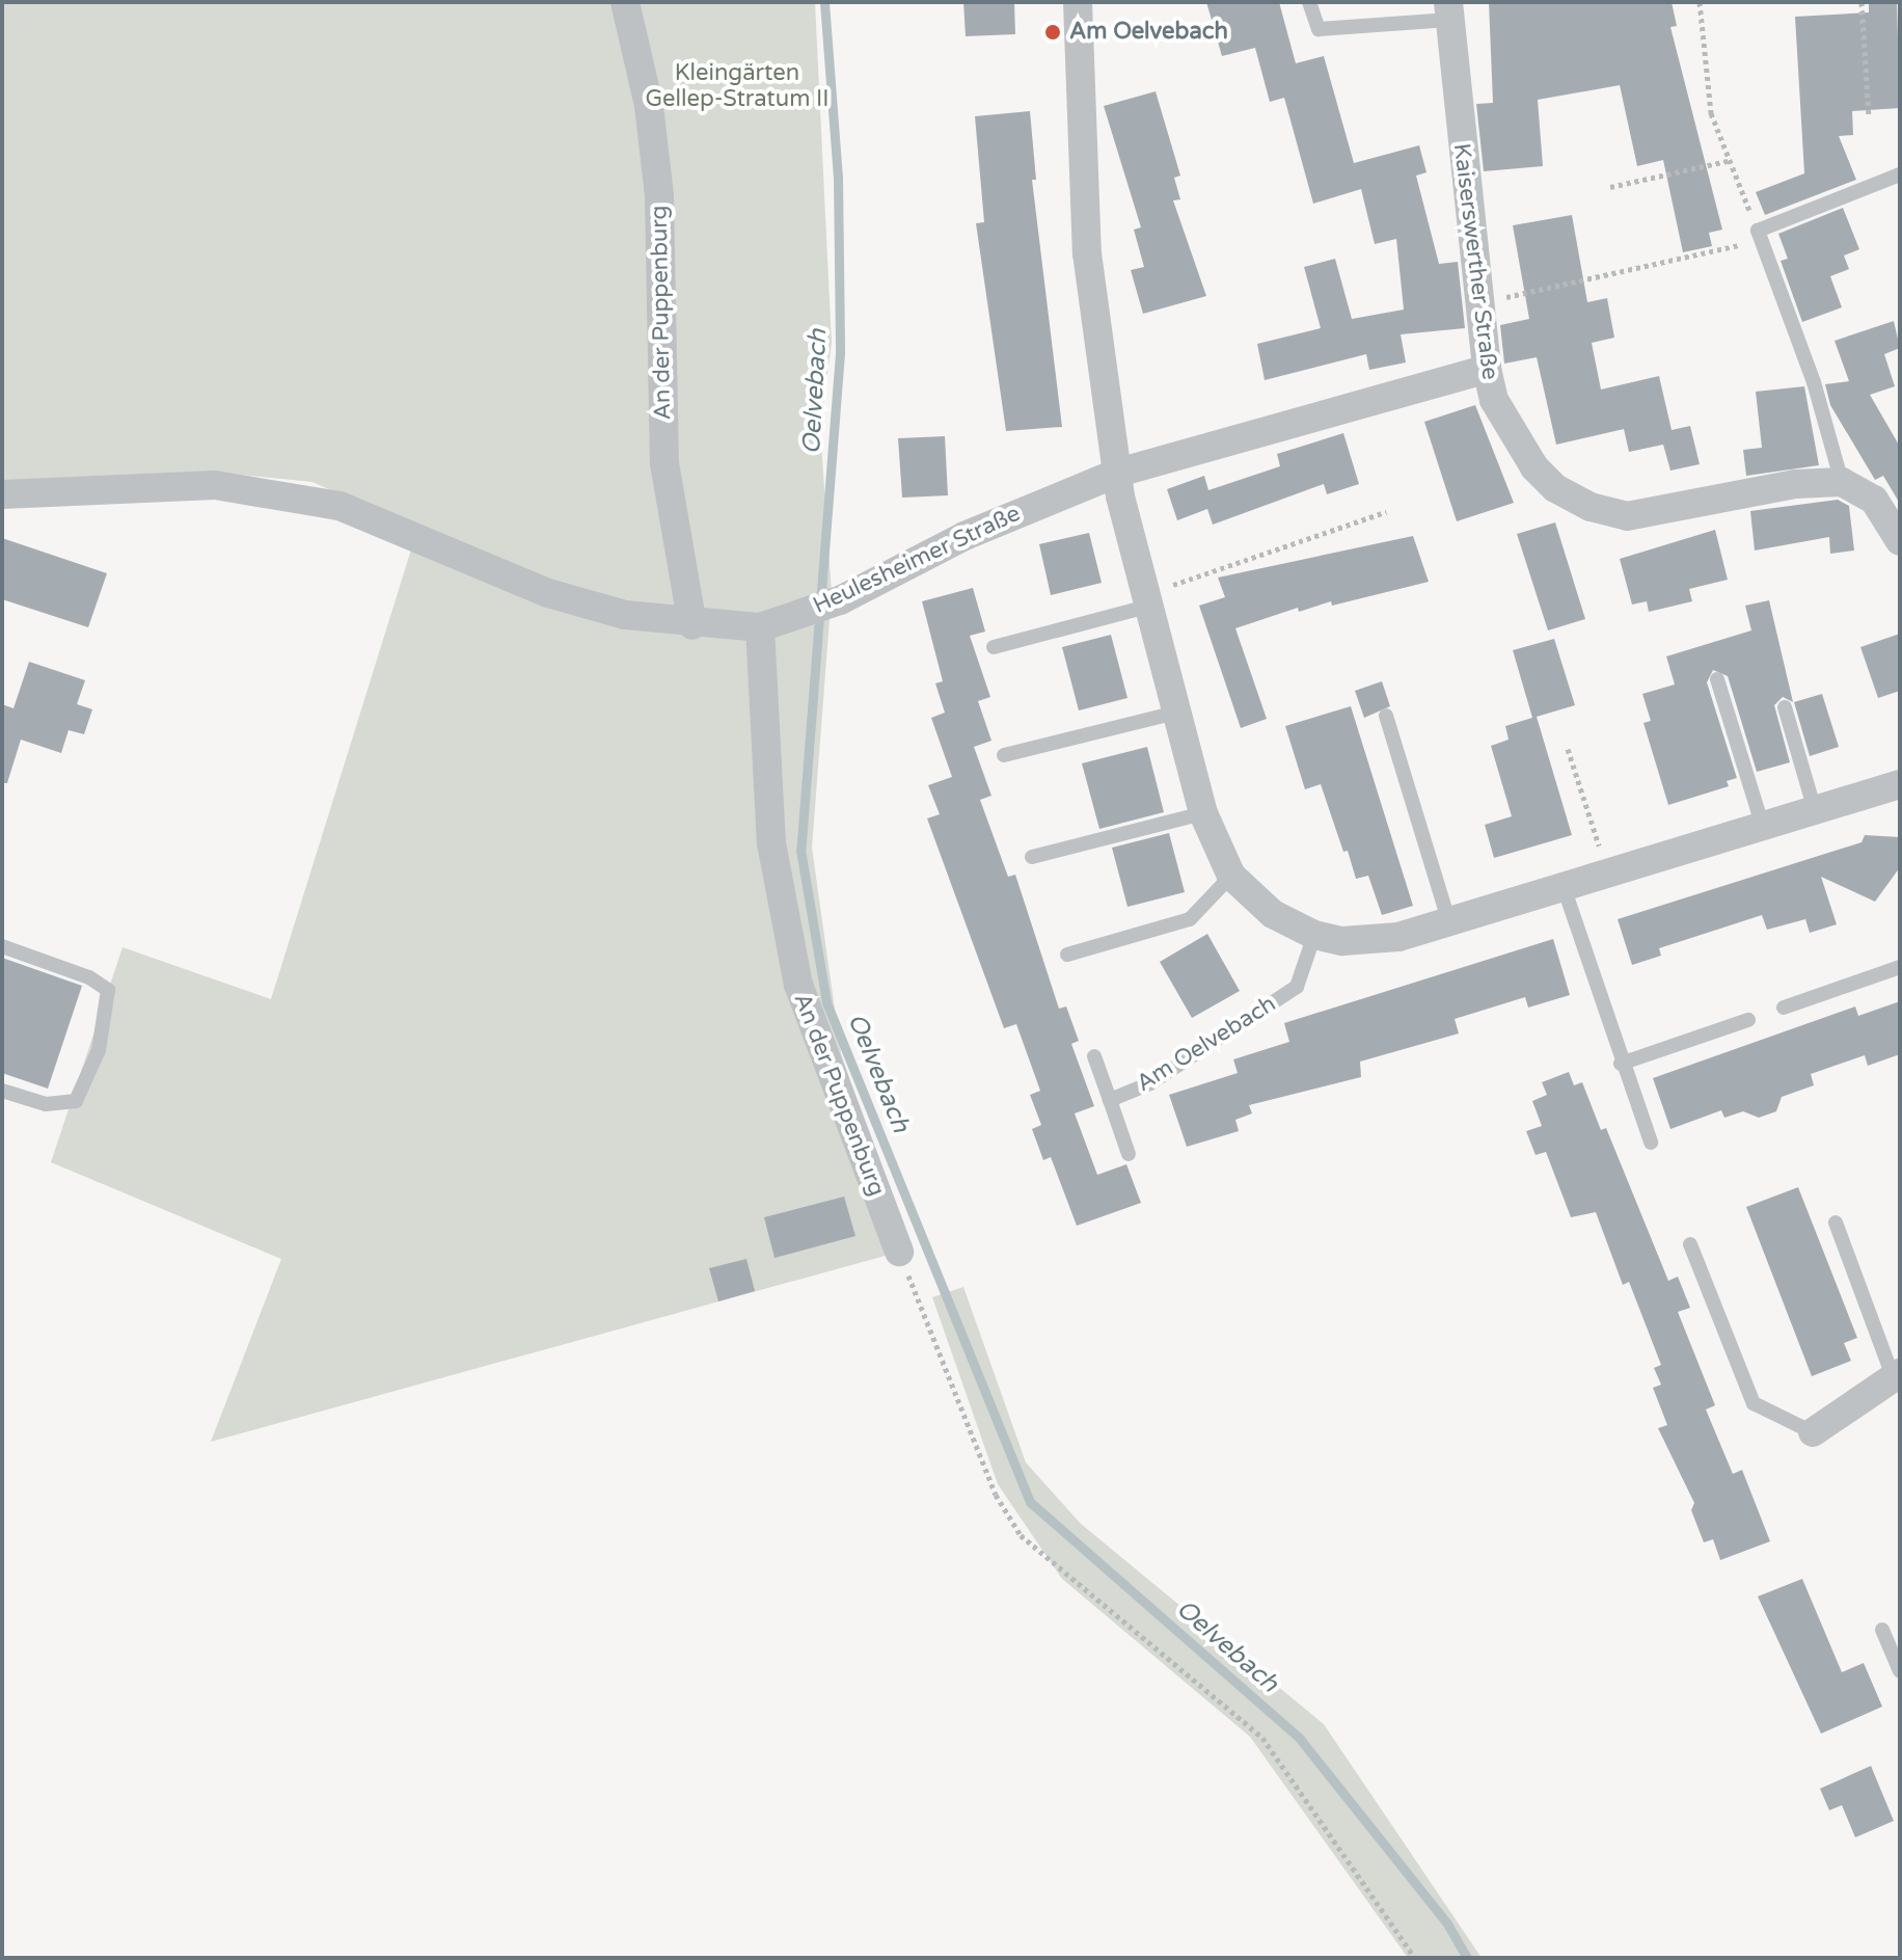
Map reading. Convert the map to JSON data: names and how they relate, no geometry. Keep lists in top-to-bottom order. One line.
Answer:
{"streets":{"street":["Kaiserswerther Straße","An der Puppenburg","Heulesheimer Straße"],"lane":["Am Oelvebach"]},"crossings":[["Kaiserswerther Straße","Heulesheimer Straße"],["An der Puppenburg","Heulesheimer Straße"]],"water":["Oelvebach"],"parks":["Kleingärten Gellep-Stratum II"],"places":["Am Oelvebach"]}
